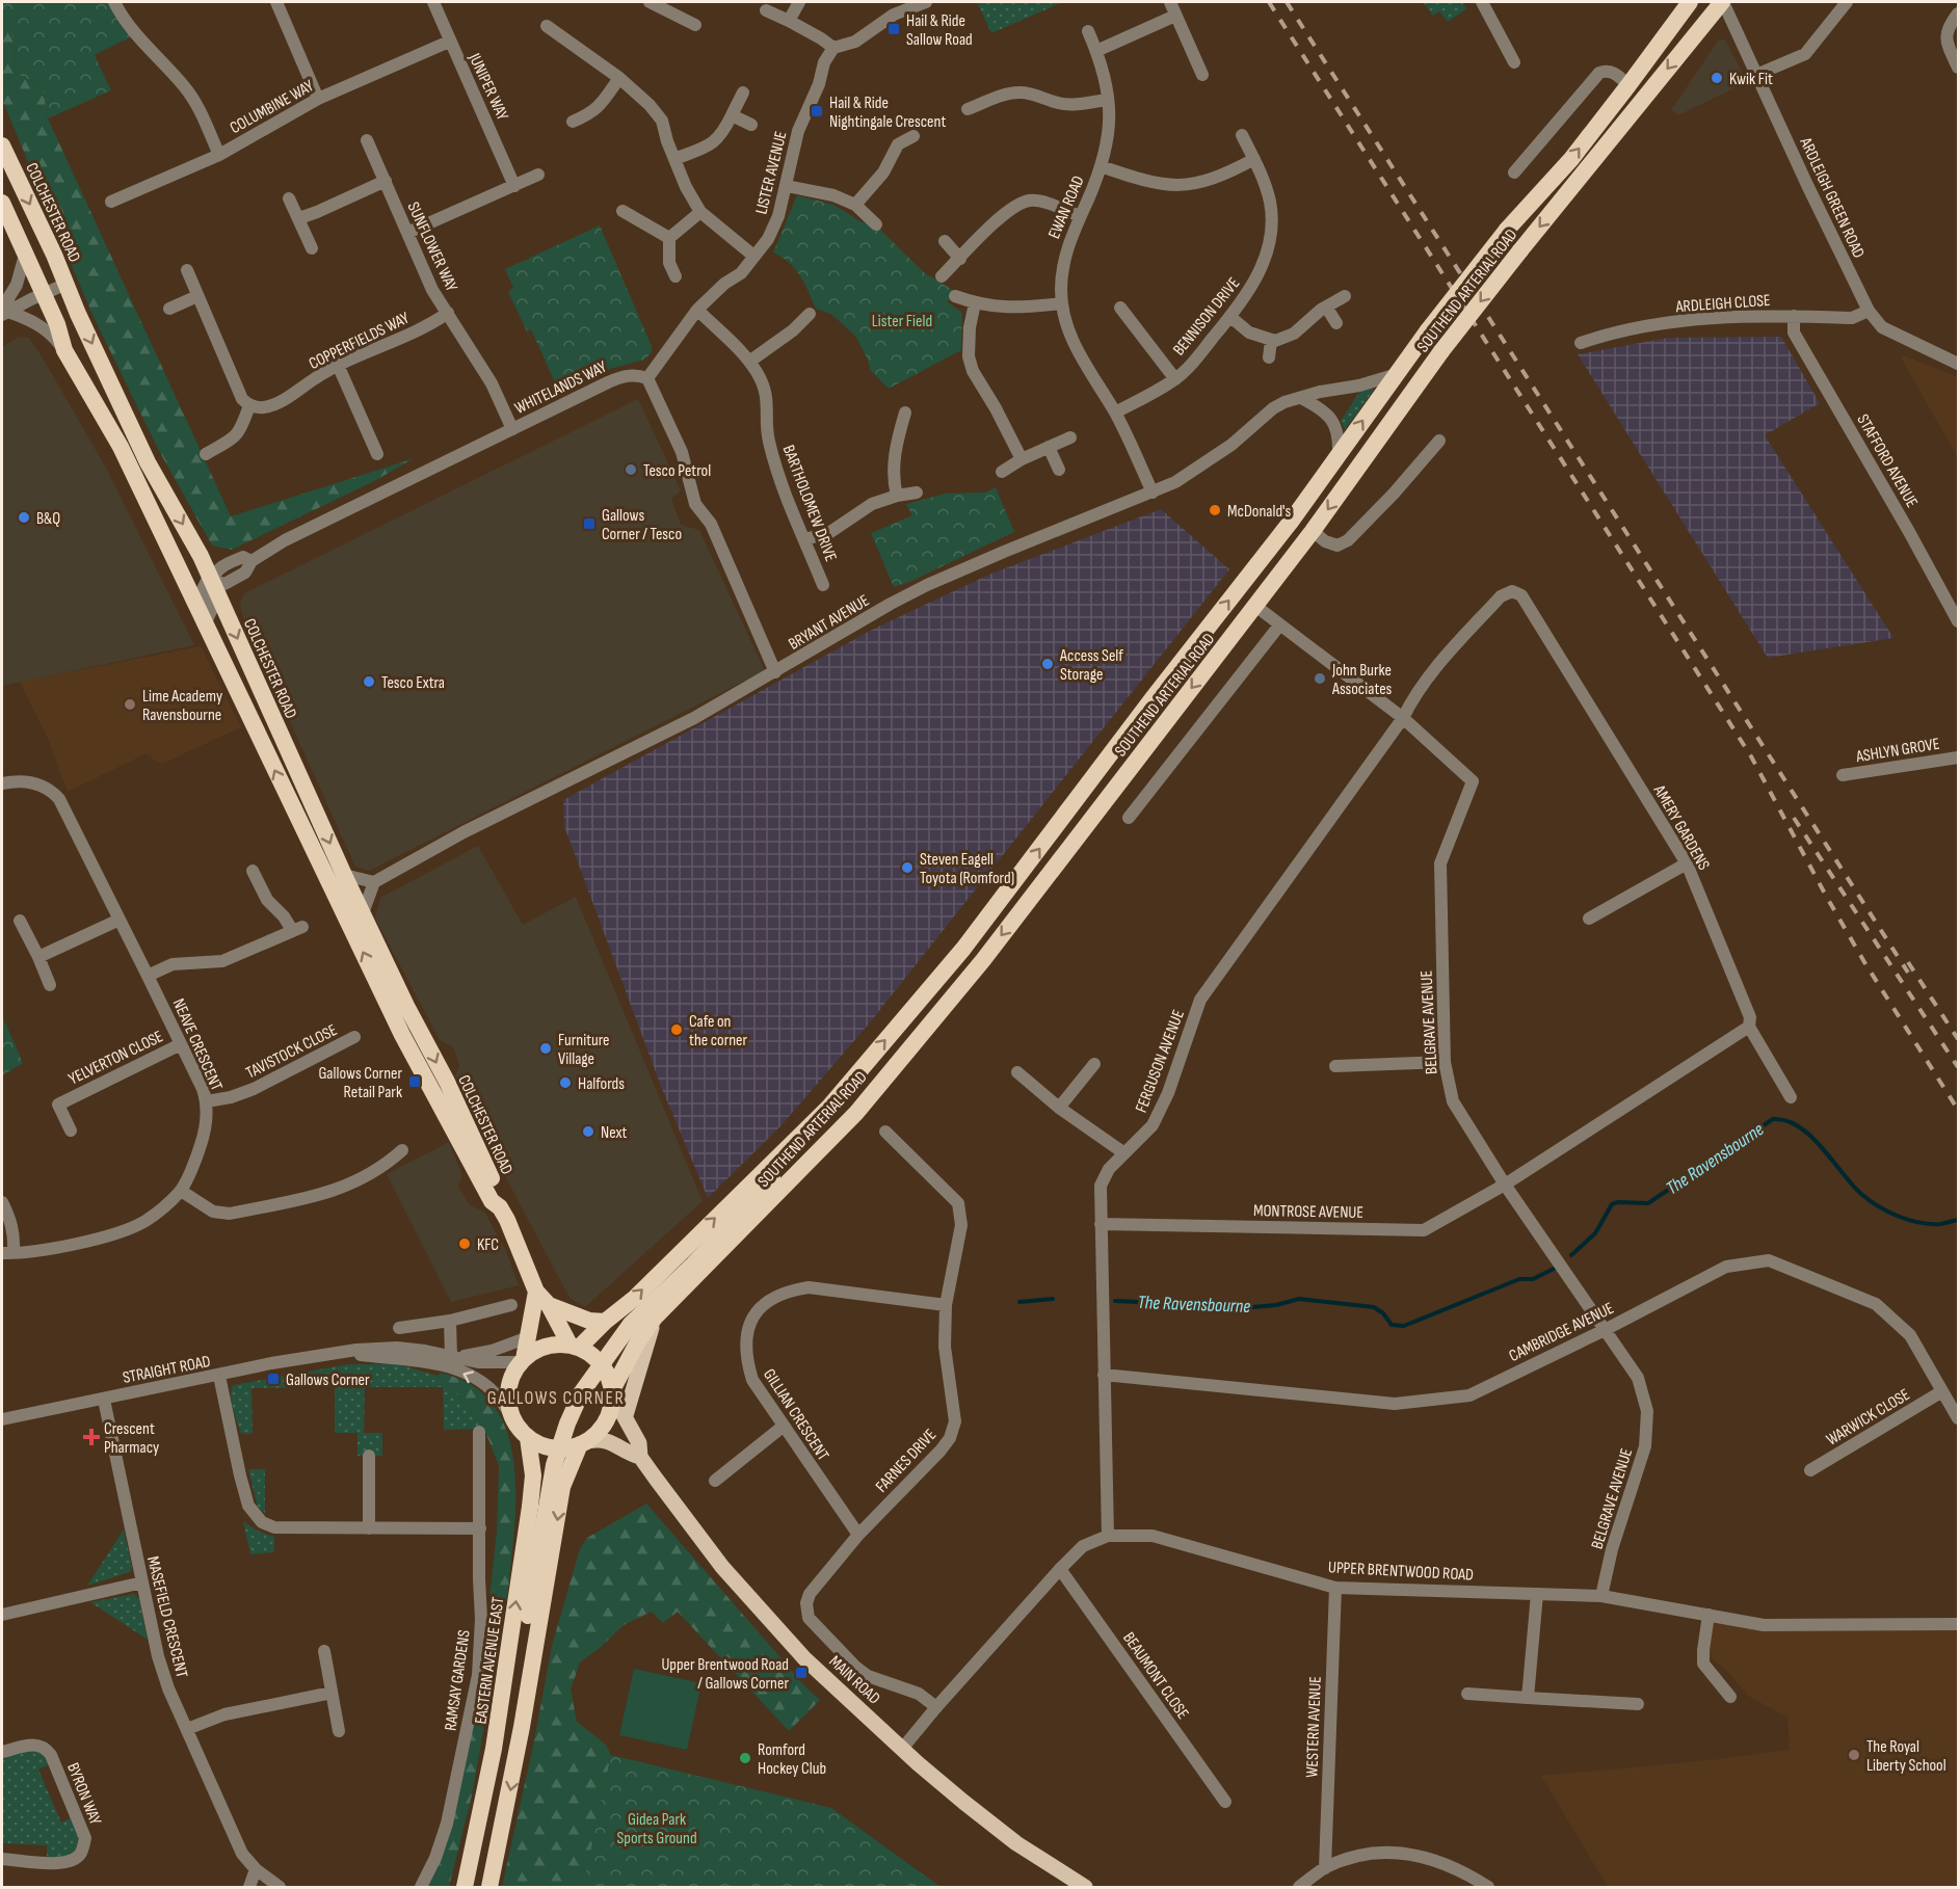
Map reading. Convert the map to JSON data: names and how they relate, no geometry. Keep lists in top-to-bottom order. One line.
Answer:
{"streets":{"highway":["COLCHESTER ROAD","SOUTHEND ARTERIAL ROAD","EASTERN AVENUE EAST"],"main road":["MAIN ROAD"],"street":["JUNIPER WAY","COLUMBINE WAY","LISTER AVENUE","ARDLEIGH GREEN ROAD","EWAN ROAD","SUNFLOWER WAY","ARDLEIGH CLOSE","BENNISON DRIVE","COPPERFIELDS WAY","WHITELANDS WAY","STAFFORD AVENUE","BARTHOLOMEW DRIVE","BRYANT AVENUE","ASHLYN GROVE","AMERY GARDENS","BELGRAVE AVENUE","NEAVE CRESCENT","TAVISTOCK CLOSE","YELVERTON CLOSE","FERGUSON AVENUE","MONTROSE AVENUE","CAMBRIDGE AVENUE","STRAIGHT ROAD","GILLIAN CRESCENT","WARWICK CLOSE","FARNES DRIVE","UPPER BRENTWOOD ROAD","MASEFIELD CRESCENT","BEAUMONT CLOSE","RAMSAY GARDENS","WESTERN AVENUE","BYRON WAY"]},"crossings":[["JUNIPER WAY","COLUMBINE WAY"],["LISTER AVENUE","WHITELANDS WAY"],["LISTER AVENUE","BARTHOLOMEW DRIVE"],["ARDLEIGH GREEN ROAD","SOUTHEND ARTERIAL ROAD"],["ARDLEIGH GREEN ROAD","ARDLEIGH CLOSE"],["EWAN ROAD","BENNISON DRIVE"],["EWAN ROAD","BRYANT AVENUE"],["COLCHESTER ROAD","SOUTHEND ARTERIAL ROAD"],["COLCHESTER ROAD","WHITELANDS WAY"],["COLCHESTER ROAD","STRAIGHT ROAD"],["COLCHESTER ROAD","EASTERN AVENUE EAST"],["COLCHESTER ROAD","MAIN ROAD"],["SUNFLOWER WAY","COPPERFIELDS WAY"],["SUNFLOWER WAY","WHITELANDS WAY"],["SOUTHEND ARTERIAL ROAD","BRYANT AVENUE"],["SOUTHEND ARTERIAL ROAD","BELGRAVE AVENUE"],["SOUTHEND ARTERIAL ROAD","STRAIGHT ROAD"],["SOUTHEND ARTERIAL ROAD","EASTERN AVENUE EAST"],["SOUTHEND ARTERIAL ROAD","MAIN ROAD"],["ARDLEIGH CLOSE","STAFFORD AVENUE"],["AMERY GARDENS","BELGRAVE AVENUE"],["AMERY GARDENS","FERGUSON AVENUE"],["BELGRAVE AVENUE","FERGUSON AVENUE"],["BELGRAVE AVENUE","MONTROSE AVENUE"],["BELGRAVE AVENUE","CAMBRIDGE AVENUE"],["BELGRAVE AVENUE","UPPER BRENTWOOD ROAD"],["NEAVE CRESCENT","TAVISTOCK CLOSE"],["NEAVE CRESCENT","YELVERTON CLOSE"],["FERGUSON AVENUE","MONTROSE AVENUE"],["FERGUSON AVENUE","CAMBRIDGE AVENUE"],["FERGUSON AVENUE","UPPER BRENTWOOD ROAD"],["CAMBRIDGE AVENUE","WARWICK CLOSE"],["STRAIGHT ROAD","MASEFIELD CRESCENT"],["STRAIGHT ROAD","EASTERN AVENUE EAST"],["STRAIGHT ROAD","MAIN ROAD"],["GILLIAN CRESCENT","FARNES DRIVE"],["FARNES DRIVE","UPPER BRENTWOOD ROAD"],["UPPER BRENTWOOD ROAD","BEAUMONT CLOSE"],["UPPER BRENTWOOD ROAD","MAIN ROAD"],["UPPER BRENTWOOD ROAD","WESTERN AVENUE"],["EASTERN AVENUE EAST","MAIN ROAD"]],"districts":["GALLOWS CORNER"],"water":["The Ravensbourne"],"parks":["Lister Field","Gidea Park Sports Ground"],"places":{"transit":["Hail & Ride Sallow Road","Hail & Ride Nightingale Crescent","Gallows Corner / Tesco","Gallows Corner Retail Park","Gallows Corner","Upper Brentwood Road / Gallows Corner"],"other":["Kwik Fit","Tesco Petrol","McDonald's","B&Q","Access Self Storage","John Burke Associates","Tesco Extra","Lime Academy Ravensbourne","Steven Eagell Toyota (Romford)","Cafe on the corner","Furniture Village","Halfords","Next","KFC","The Royal Liberty School","Romford Hockey Club"],"health":["Crescent Pharmacy"]}}
